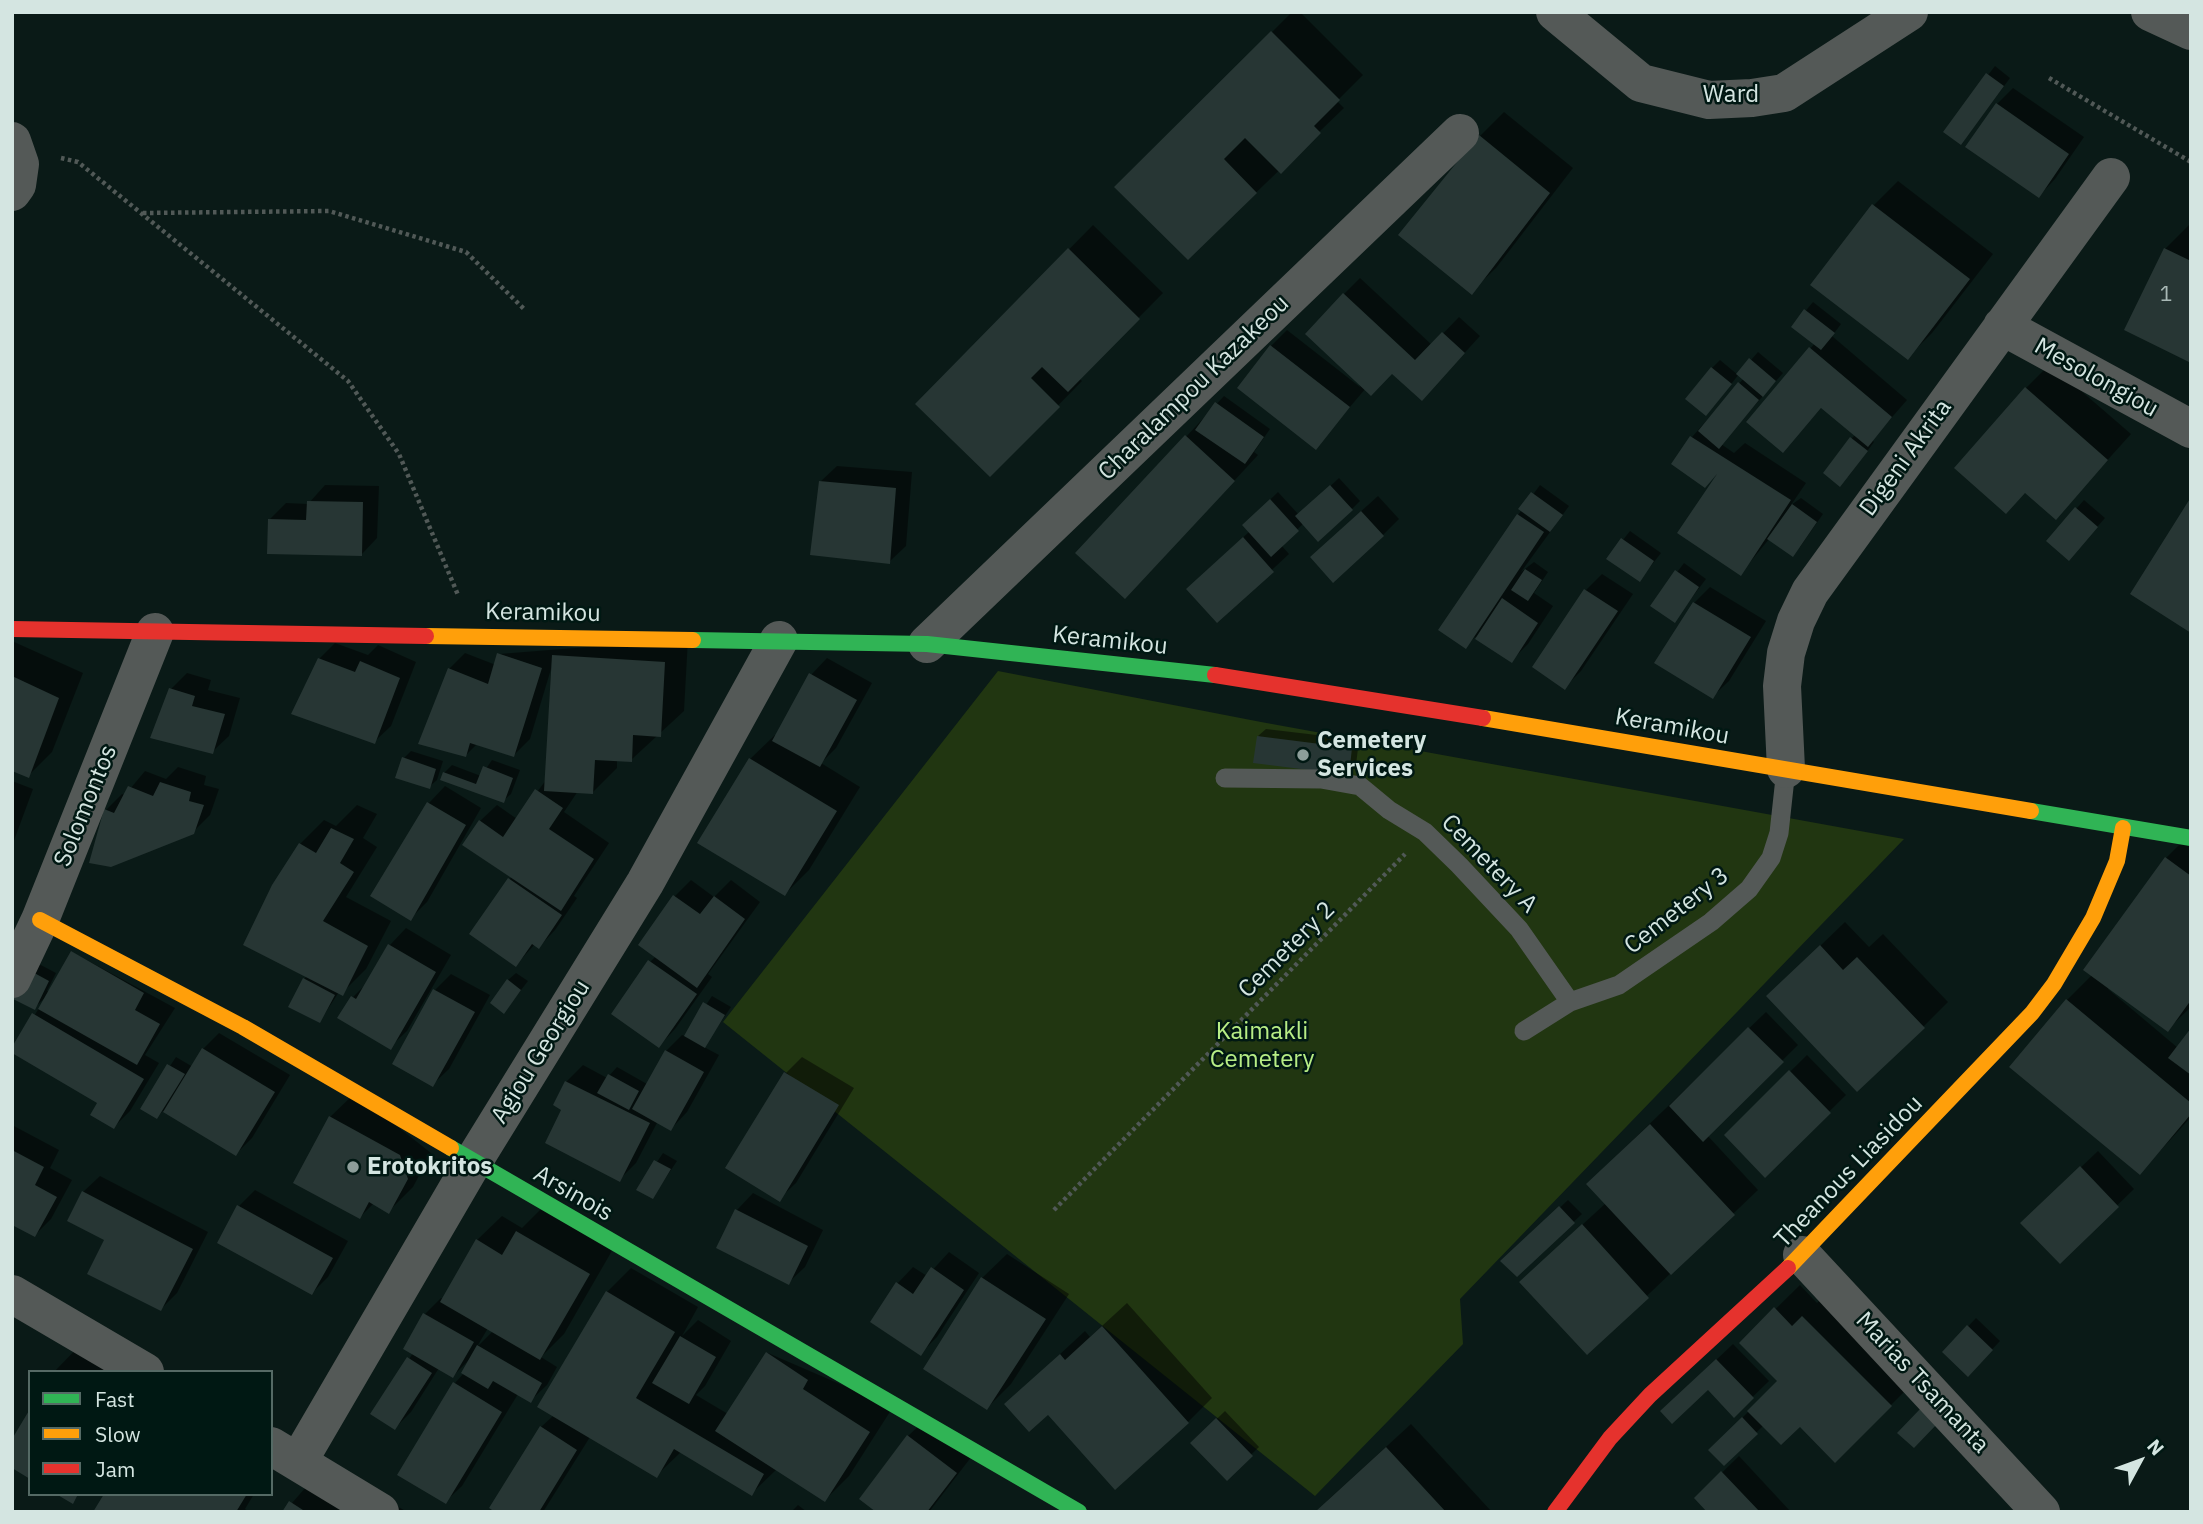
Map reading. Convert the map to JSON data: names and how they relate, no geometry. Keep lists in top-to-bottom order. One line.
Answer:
{"streets":{"street":["Ward","Mesolongiou","Charalampou Kazakeou","Digeni Akrita","Keramikou","Solomontos","Agiou Georgiou","Theanous Liasidou","Arsinois","Marias Tsamanta"],"lane":["Cemetery A","Cemetery 3"],"path":["Cemetery 2"]},"crossings":[["Mesolongiou","Digeni Akrita"],["Charalampou Kazakeou","Keramikou"],["Digeni Akrita","Keramikou"],["Digeni Akrita","Cemetery 3"],["Keramikou","Solomontos"],["Keramikou","Cemetery 3"],["Keramikou","Agiou Georgiou"],["Keramikou","Theanous Liasidou"],["Solomontos","Arsinois"],["Cemetery A","Cemetery 3"],["Cemetery A","Cemetery 2"],["Agiou Georgiou","Arsinois"],["Theanous Liasidou","Marias Tsamanta"]],"parks":["Kaimakli Cemetery"],"places":["Cemetery Services","Erotokritos"],"house_numbers":["1"],"legend":["Fast","Slow","Jam"],"north":"top right"}
